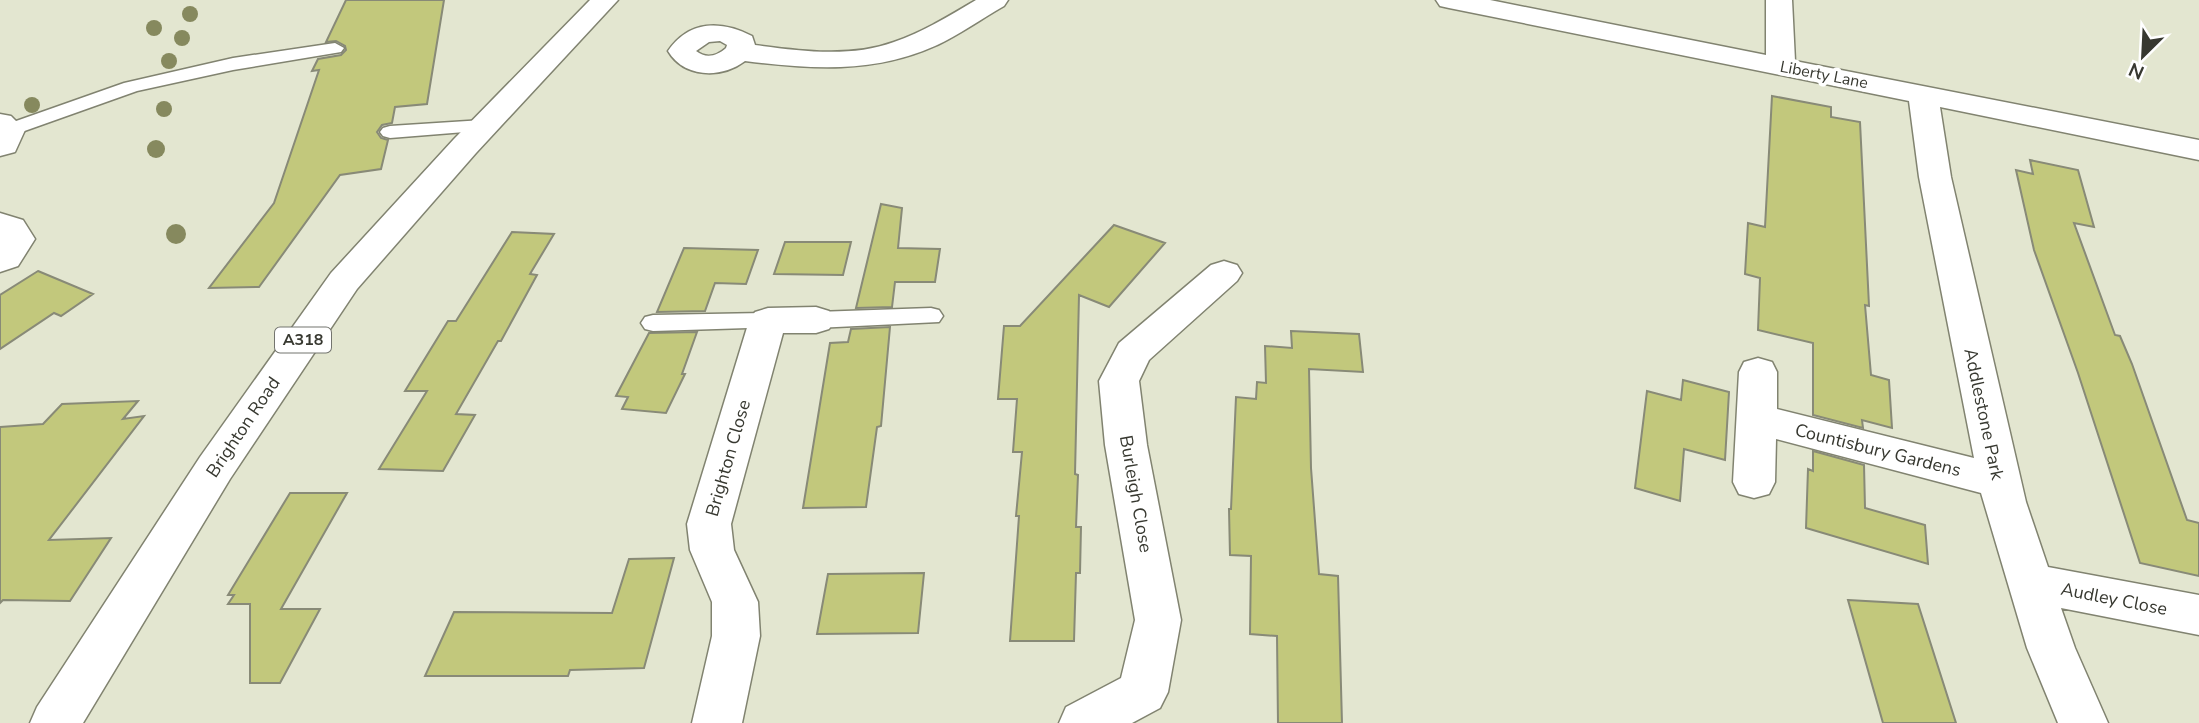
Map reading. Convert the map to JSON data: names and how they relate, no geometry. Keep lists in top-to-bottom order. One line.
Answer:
{"streets":{"street":["Liberty Lane","A318","Addlestone Park","Brighton Road","Countisbury Gardens","Brighton Close","Burleigh Close","Audley Close"]},"crossings":[["Liberty Lane","Addlestone Park"],["Addlestone Park","Countisbury Gardens"],["Addlestone Park","Audley Close"]],"north":"bottom left"}
